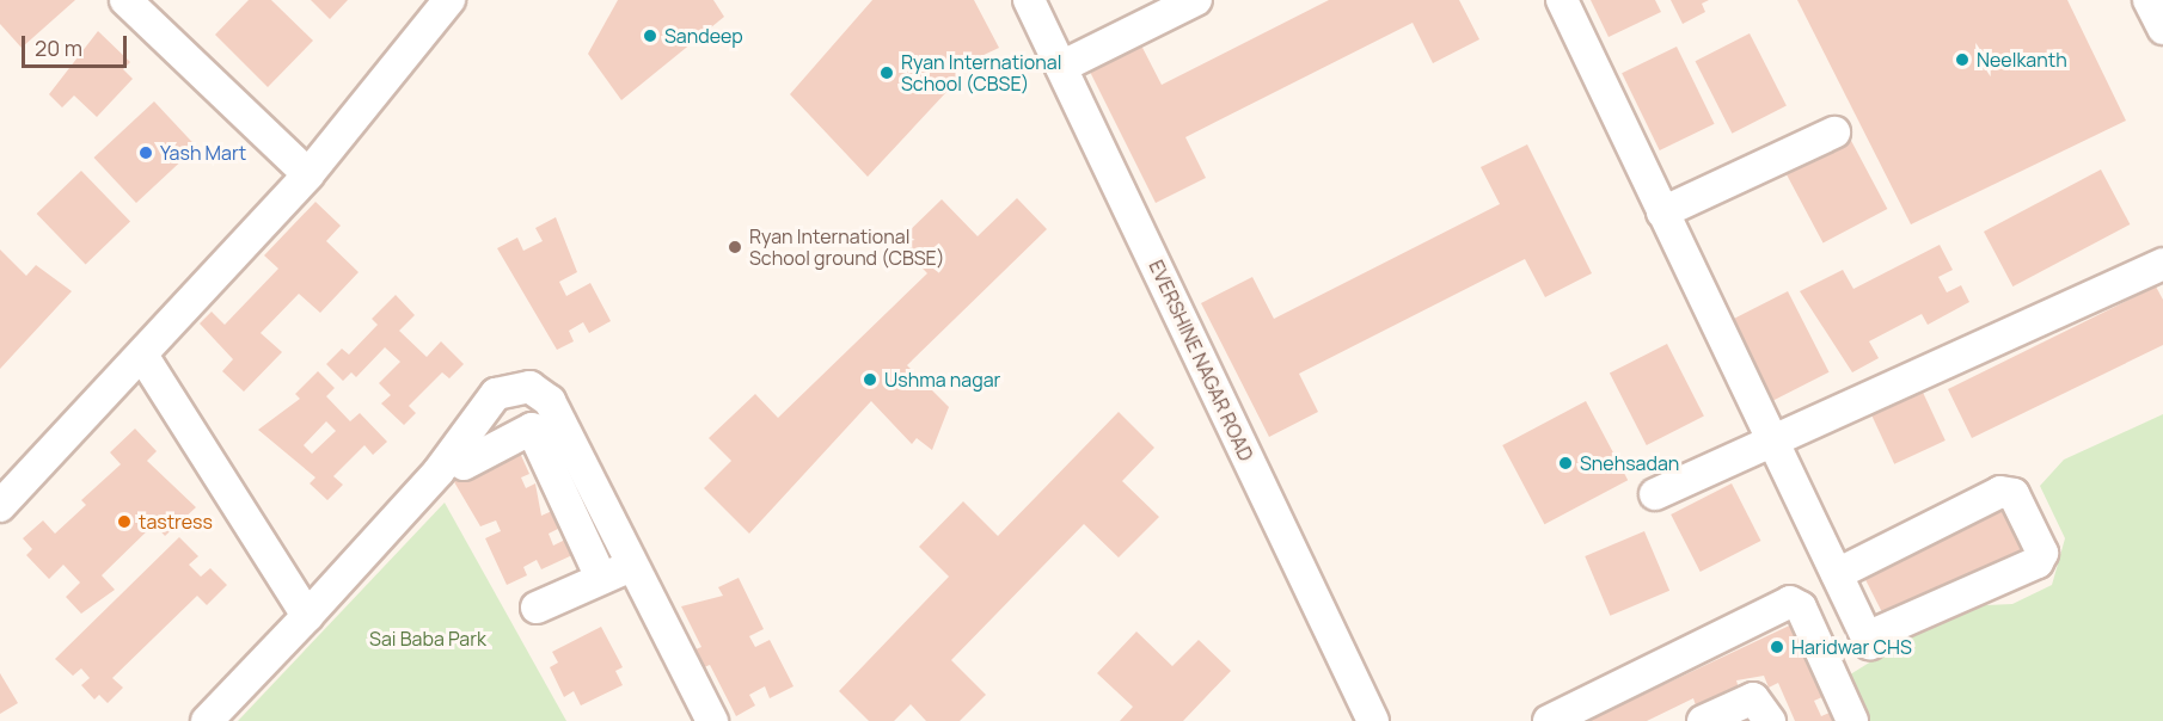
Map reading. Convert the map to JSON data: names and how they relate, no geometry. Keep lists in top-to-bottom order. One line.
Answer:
{"streets":{"street":["EVERSHINE NAGAR ROAD"]},"parks":["Sai Baba Park"],"places":["Sandeep","Neelkanth","Ryan International School (CBSE)","Yash Mart","Ryan International School ground (CBSE)","Ushma nagar","Snehsadan","tastress","Haridwar CHS"],"scale_bar":"20 m"}
